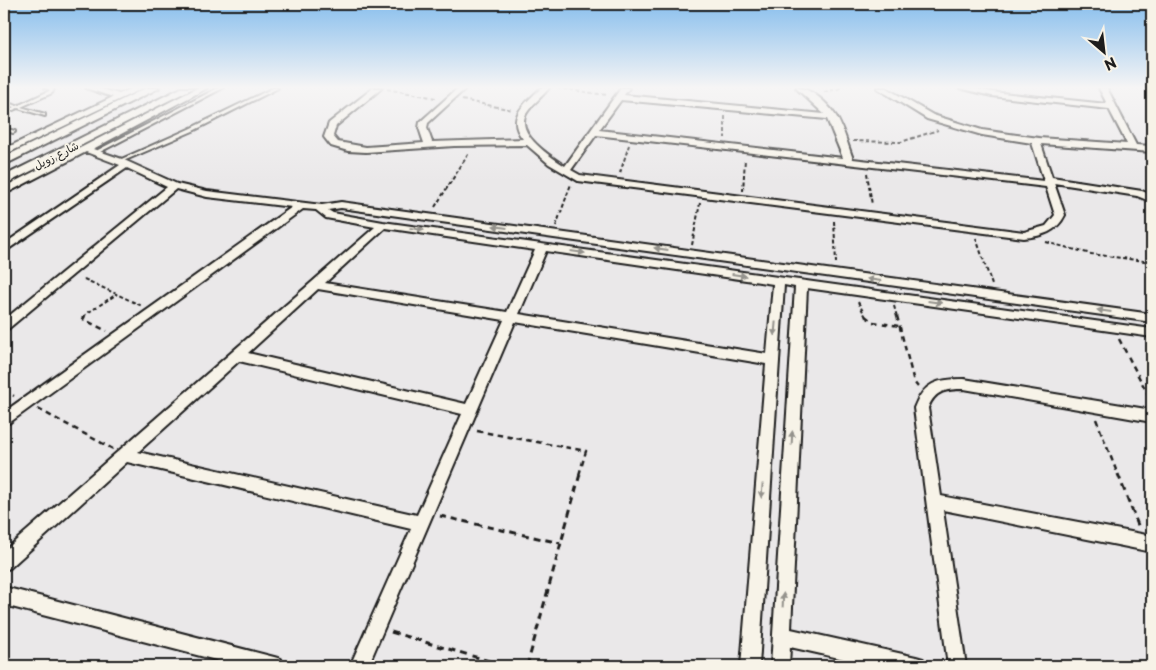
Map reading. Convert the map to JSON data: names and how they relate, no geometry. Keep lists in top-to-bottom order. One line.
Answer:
{"streets":{"main road":["شارع زويل"]},"north":"bottom right"}
